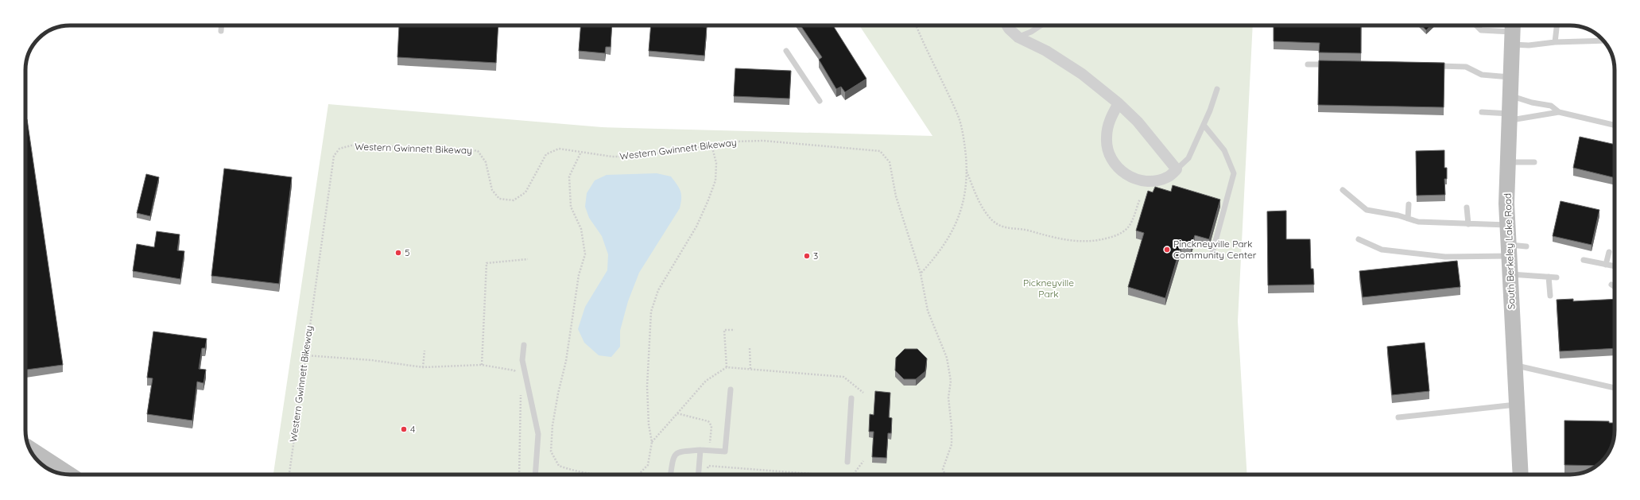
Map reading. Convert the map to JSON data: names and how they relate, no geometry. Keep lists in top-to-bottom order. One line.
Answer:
{"streets":{"street":["South Berkeley Lake Road"],"path":["Western Gwinnett Bikeway"]},"parks":["Pickneyville Park"],"places":["Pinckneyville Park Community Center","5","3","4"]}
